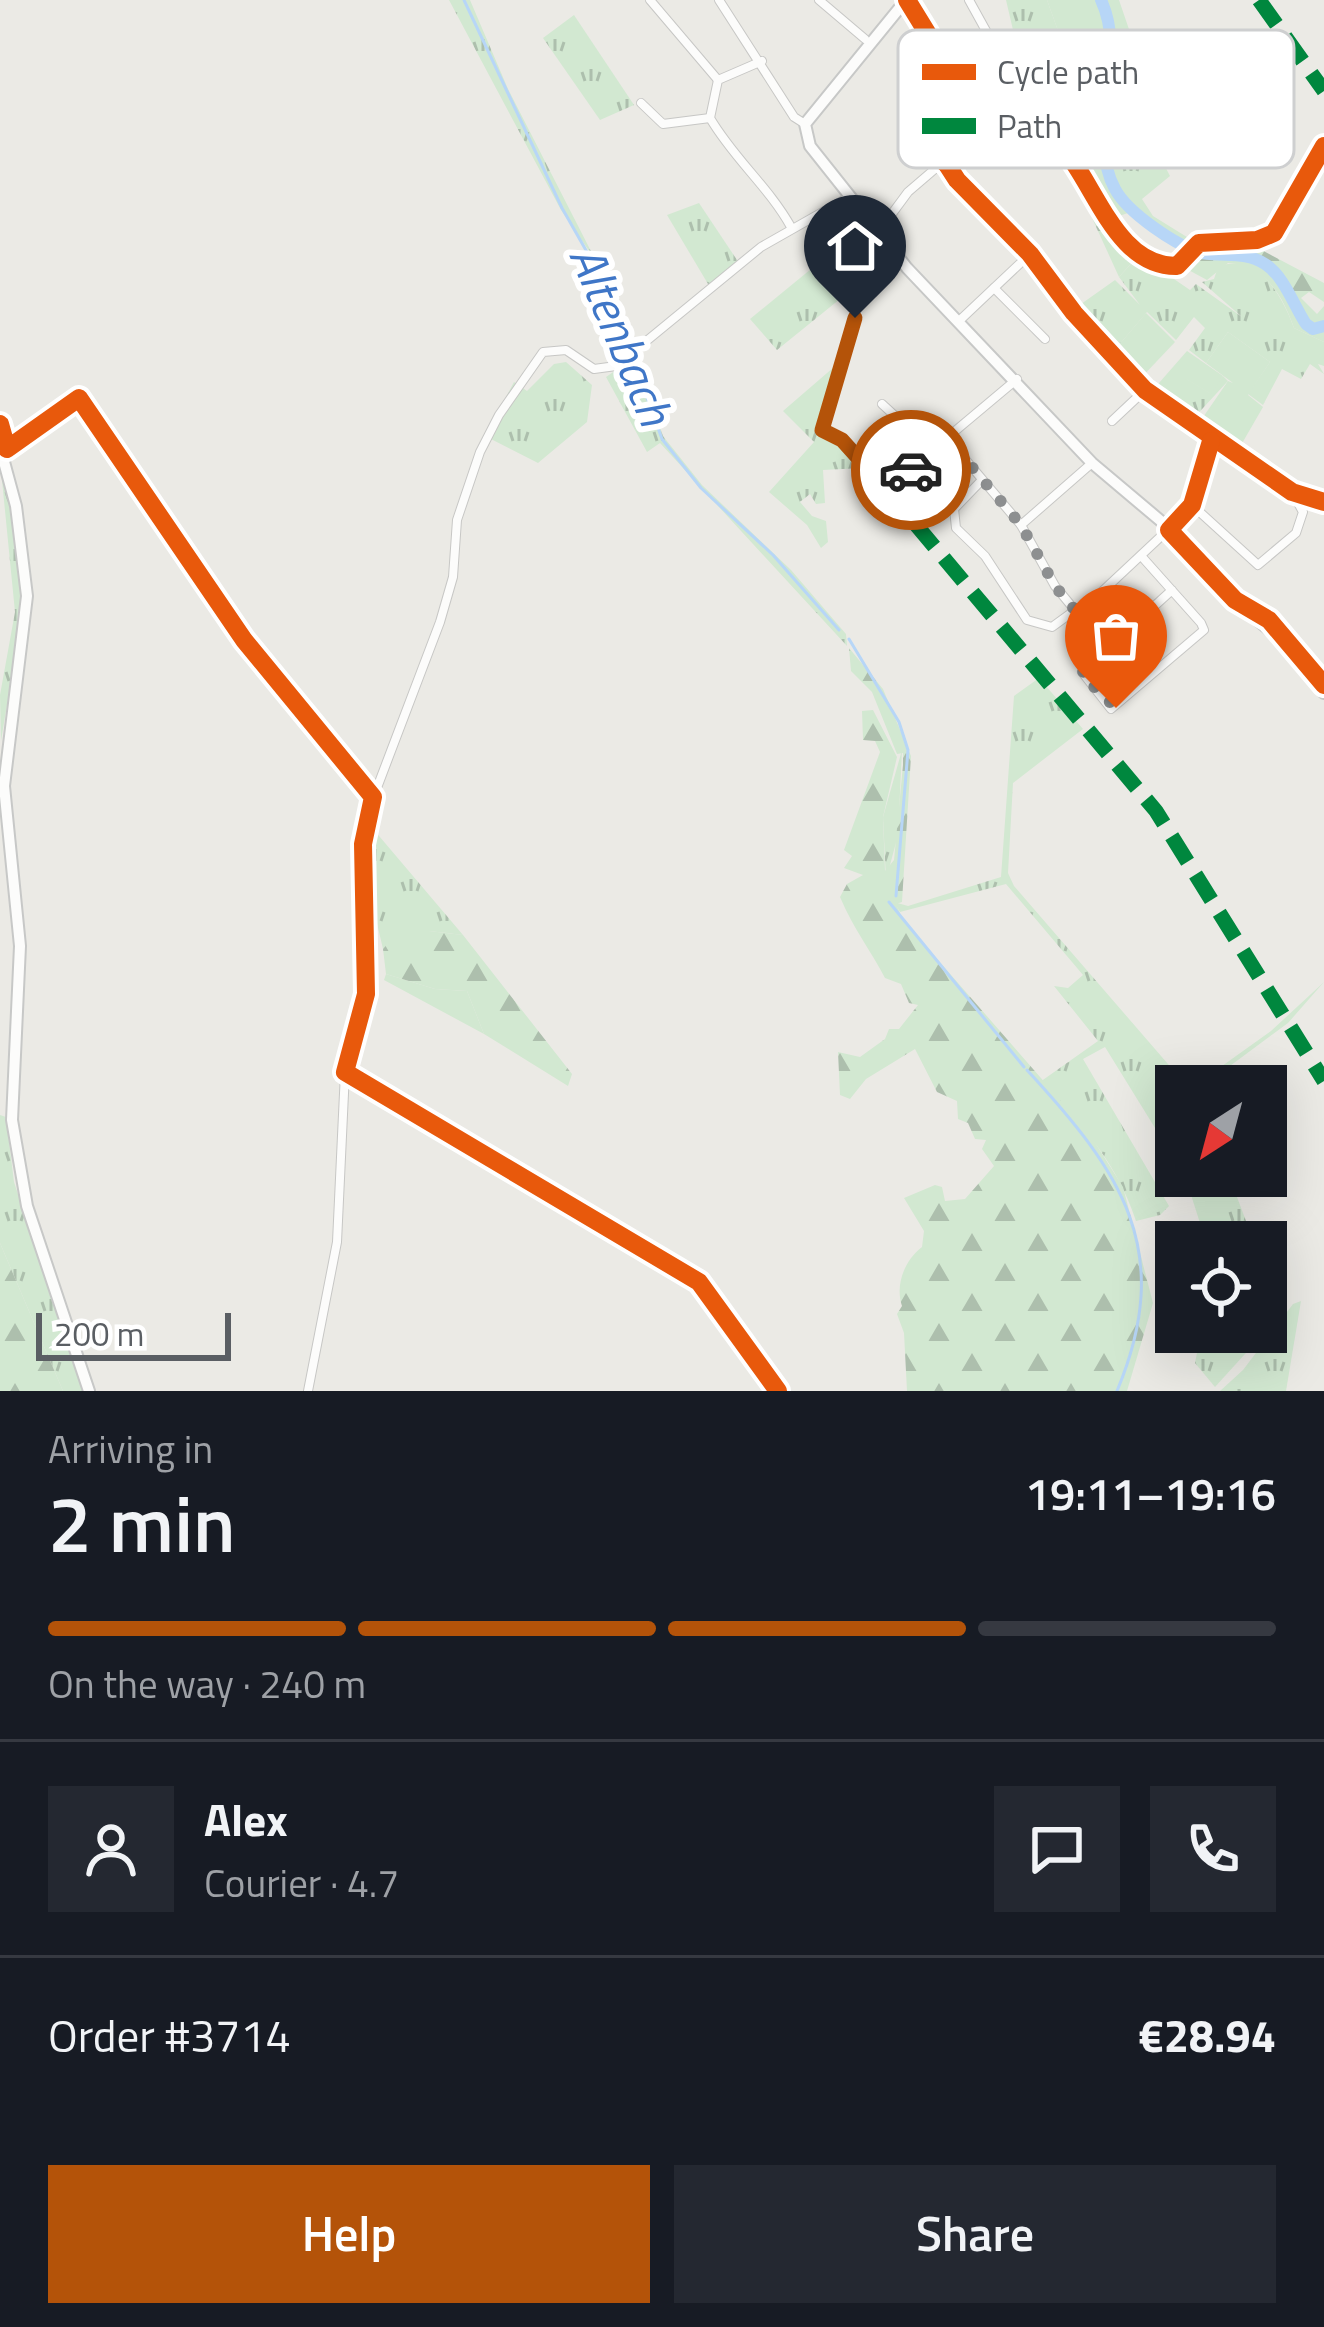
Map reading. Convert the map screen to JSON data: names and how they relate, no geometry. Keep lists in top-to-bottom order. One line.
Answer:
{"water":["Altenbach"],"legend":["Cycle path","Path"],"scale_bar":"200 m","north":"bottom left","page":{"scale":"200 m","heading":["2 min","Arriving in","19:11–19:16"],"panel":["Alex","Courier · 4.7","Order #3714","€28.94"],"bar":"On the way · 240 m","buttons":["Help","Share"]}}
